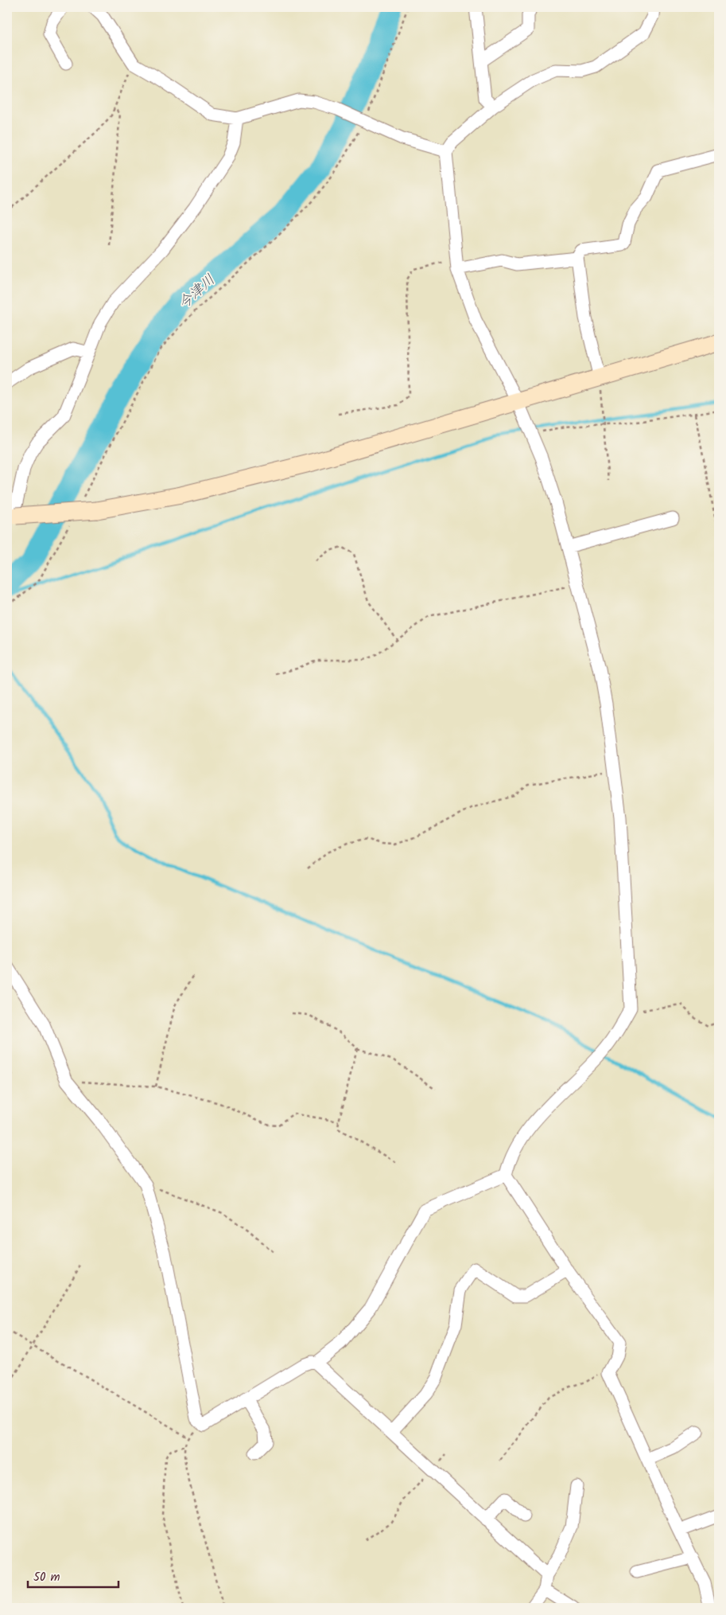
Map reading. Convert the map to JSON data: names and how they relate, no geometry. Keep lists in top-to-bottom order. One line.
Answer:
{"water":["今津川"],"scale_bar":"50 m"}
